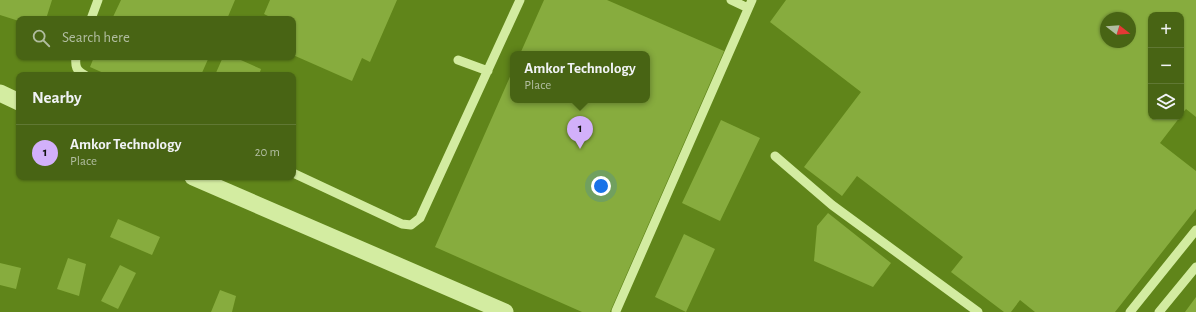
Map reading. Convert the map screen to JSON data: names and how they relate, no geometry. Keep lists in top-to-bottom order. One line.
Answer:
{"north":"right","page":{"map_buttons":["+","−"],"search":"Search here","popup":["Amkor Technology","Place"],"heading":"Nearby","pins":"1","list":[{"mark":"1","name":"Amkor Technology","note":"Place","value":"20 m"}]}}
